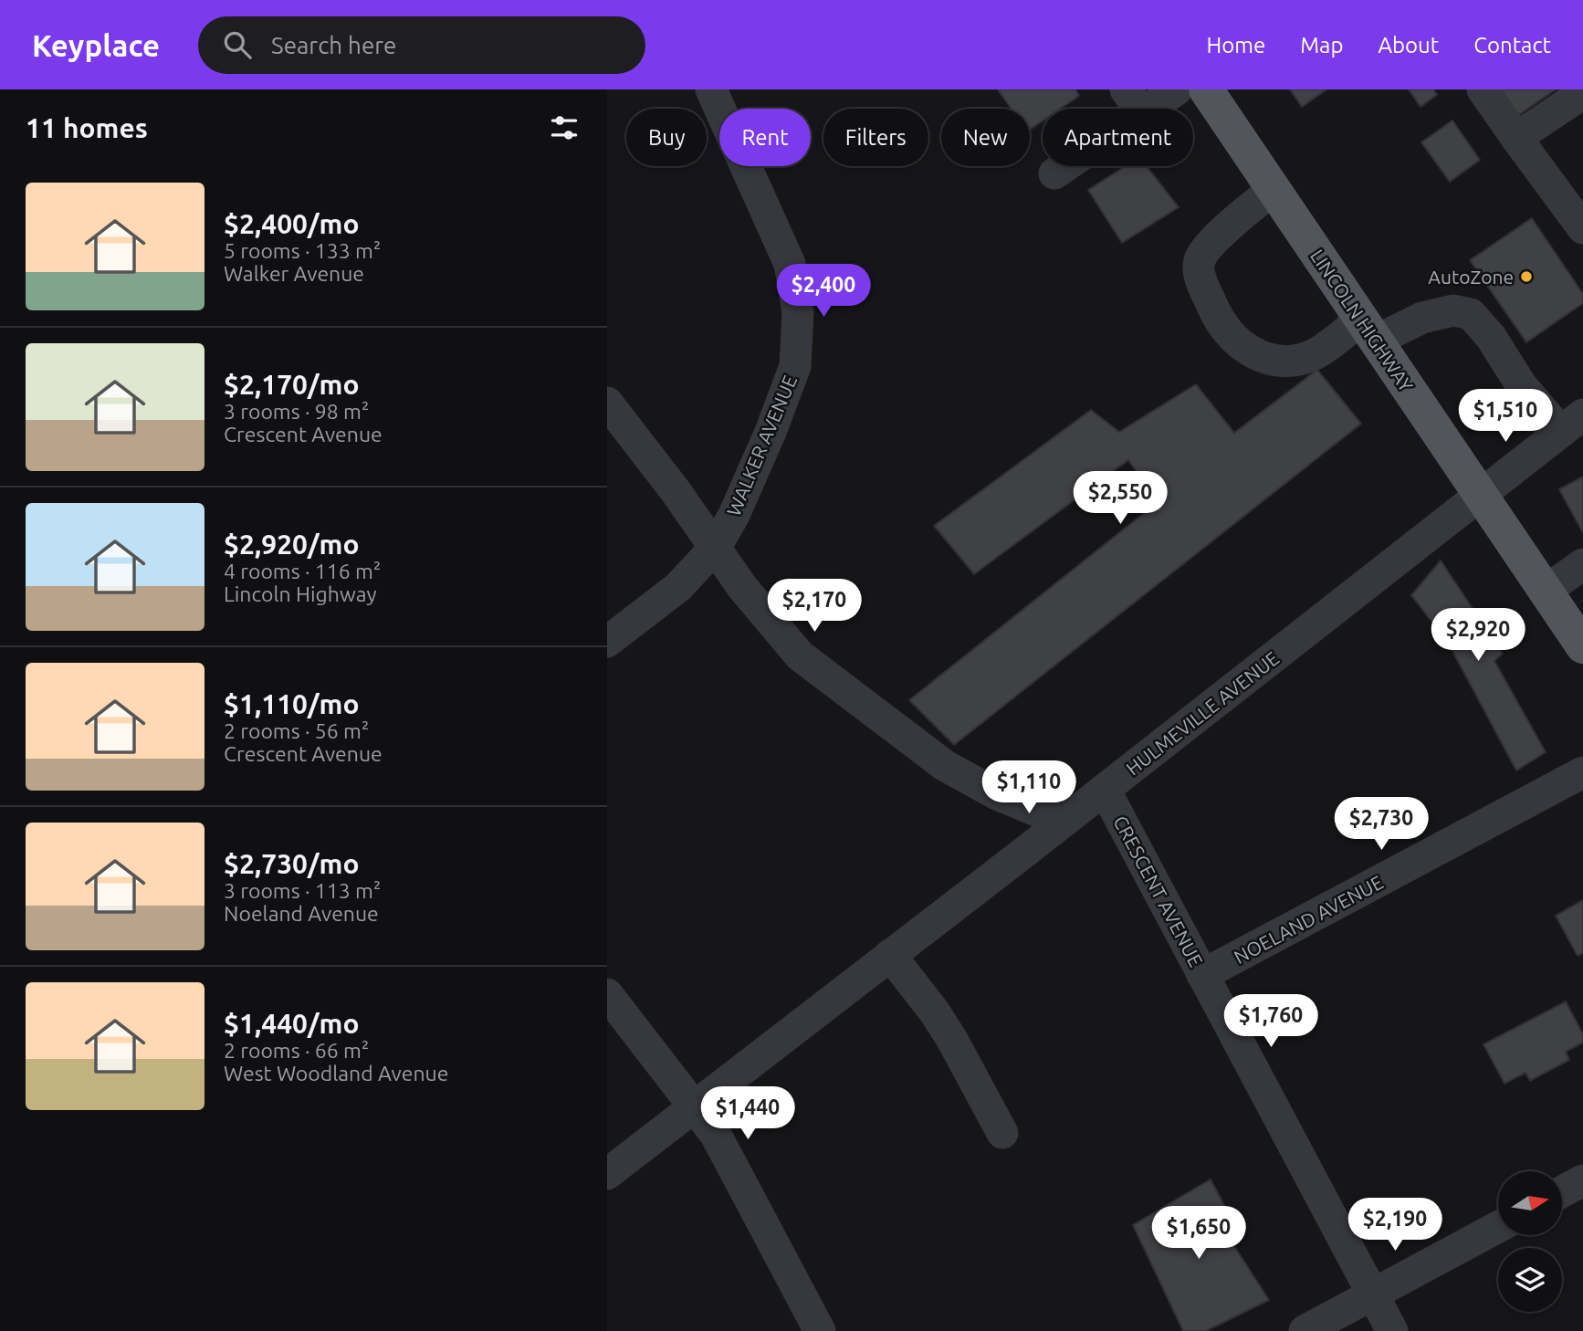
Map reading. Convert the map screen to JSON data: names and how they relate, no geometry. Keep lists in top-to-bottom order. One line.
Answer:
{"streets":{"main road":["LINCOLN HIGHWAY"],"street":["WALKER AVENUE","HULMEVILLE AVENUE","CRESCENT AVENUE","NOELAND AVENUE"]},"crossings":[["LINCOLN HIGHWAY","HULMEVILLE AVENUE"],["HULMEVILLE AVENUE","CRESCENT AVENUE"],["CRESCENT AVENUE","NOELAND AVENUE"]],"places":["AutoZone"],"north":"right","page":{"header":"Keyplace","search":"Search here","nav":["Home","Map","About","Contact"],"heading":"11 homes","chip":["Buy","Rent","Filters","New","Apartment"],"list":[{"name":"$2,400/mo","note":"5 rooms · 133 m² · Walker Avenue"},{"name":"$2,170/mo","note":"3 rooms · 98 m² · Crescent Avenue"},{"name":"$2,920/mo","note":"4 rooms · 116 m² · Lincoln Highway"},{"name":"$1,110/mo","note":"2 rooms · 56 m² · Crescent Avenue"},{"name":"$2,730/mo","note":"3 rooms · 113 m² · Noeland Avenue"},{"name":"$1,440/mo","note":"2 rooms · 66 m² · West Woodland Avenue"}],"price":["$2,400","$1,510","$2,550","$2,170","$2,920","$1,110","$2,730","$1,760","$1,440","$2,190","$1,650"]}}
